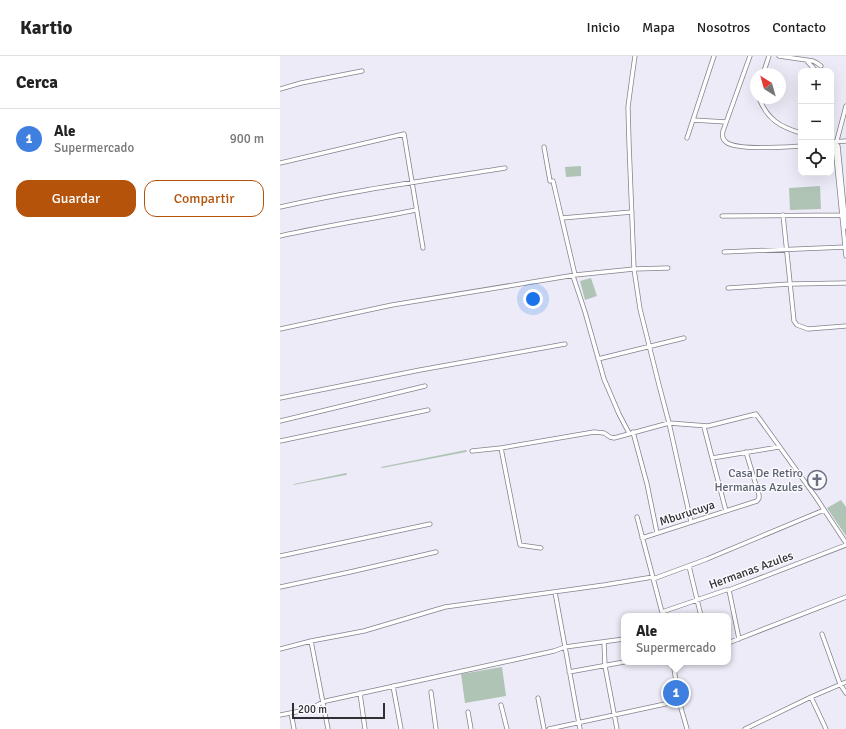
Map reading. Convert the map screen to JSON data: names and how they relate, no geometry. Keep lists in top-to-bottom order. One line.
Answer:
{"streets":{"street":["Mburucuya","Hermanas Azules"]},"places":{"church":["Casa De Retiro Hermanas Azules"]},"scale_bar":"200 m","north":"top left","page":{"header":"Kartio","nav":["Inicio","Mapa","Nosotros","Contacto"],"heading":"Cerca","map_buttons":["+","−"],"list":[{"mark":"1","name":"Ale","note":"Supermercado","value":"900 m"}],"buttons":["Guardar","Compartir"],"popup":["Ale","Supermercado"],"pins":"1","scale":"200 m"}}
